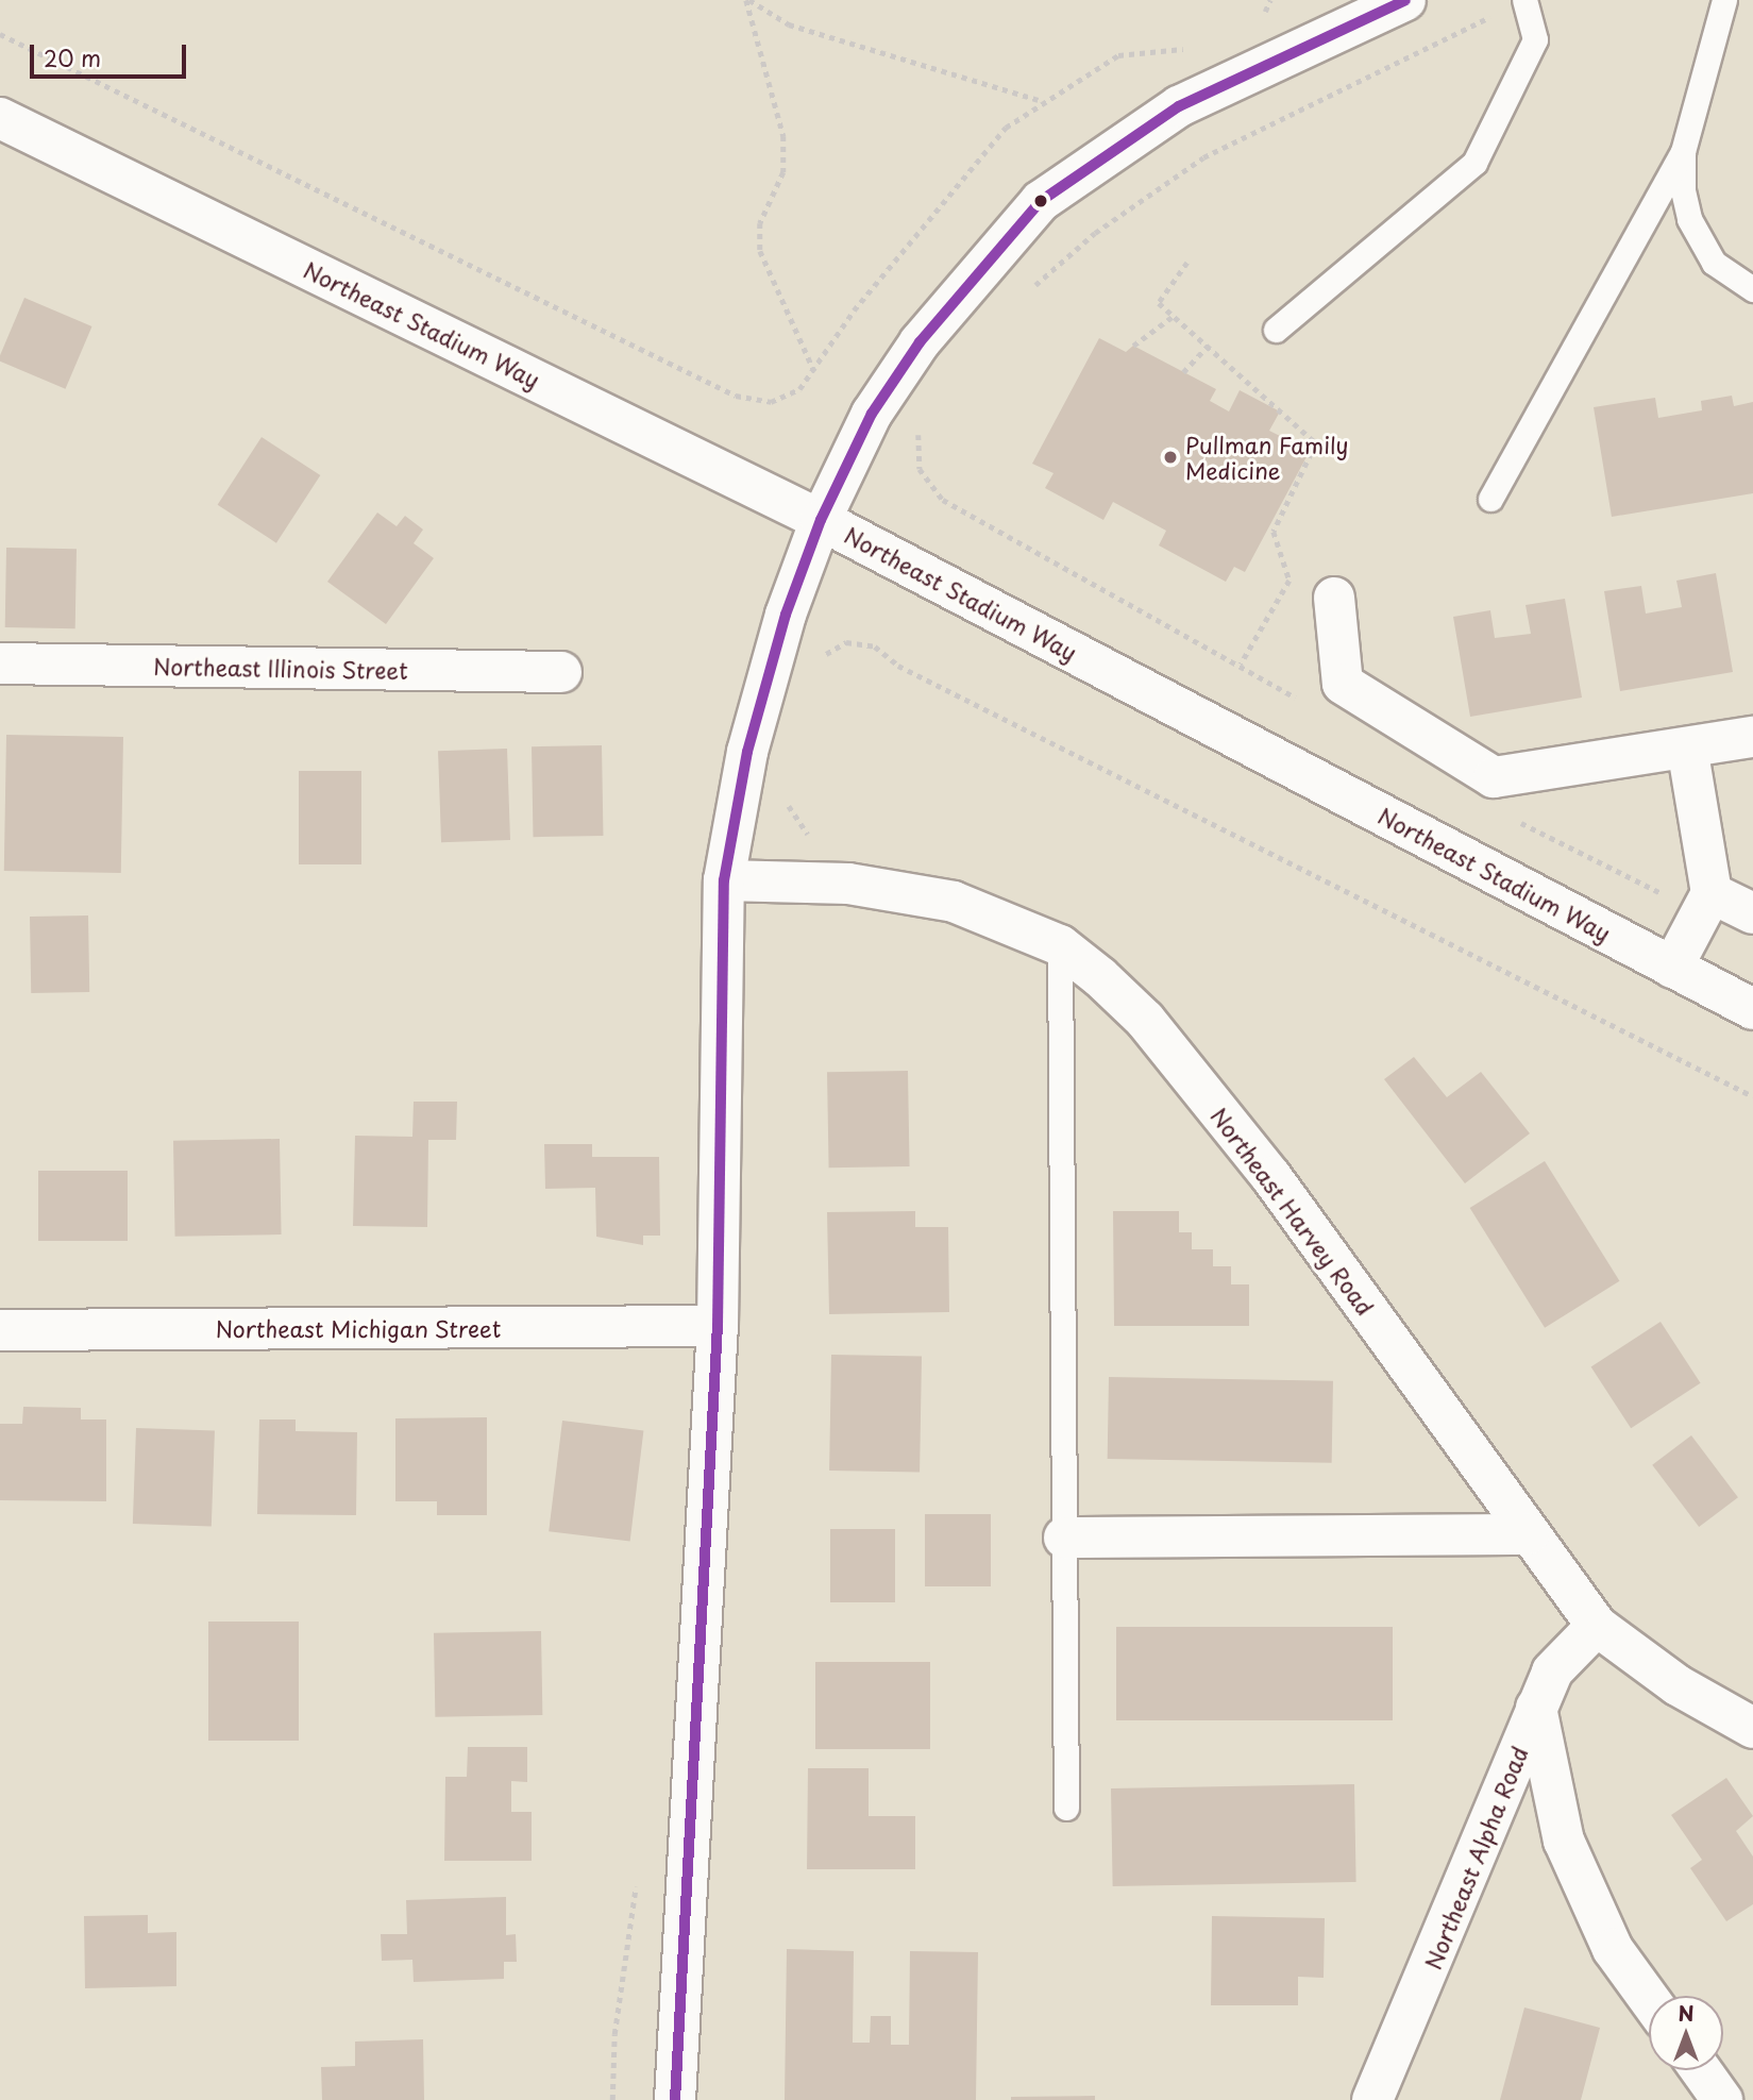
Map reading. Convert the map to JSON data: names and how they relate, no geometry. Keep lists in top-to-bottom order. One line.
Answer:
{"streets":{"street":["Northeast Stadium Way","Northeast Illinois Street","Northeast Harvey Road","Northeast Michigan Street","Northeast Alpha Road"]},"crossings":[["Northeast Harvey Road","Northeast Alpha Road"]],"places":["Pullman Family Medicine"],"scale_bar":"20 m","north":"top"}
